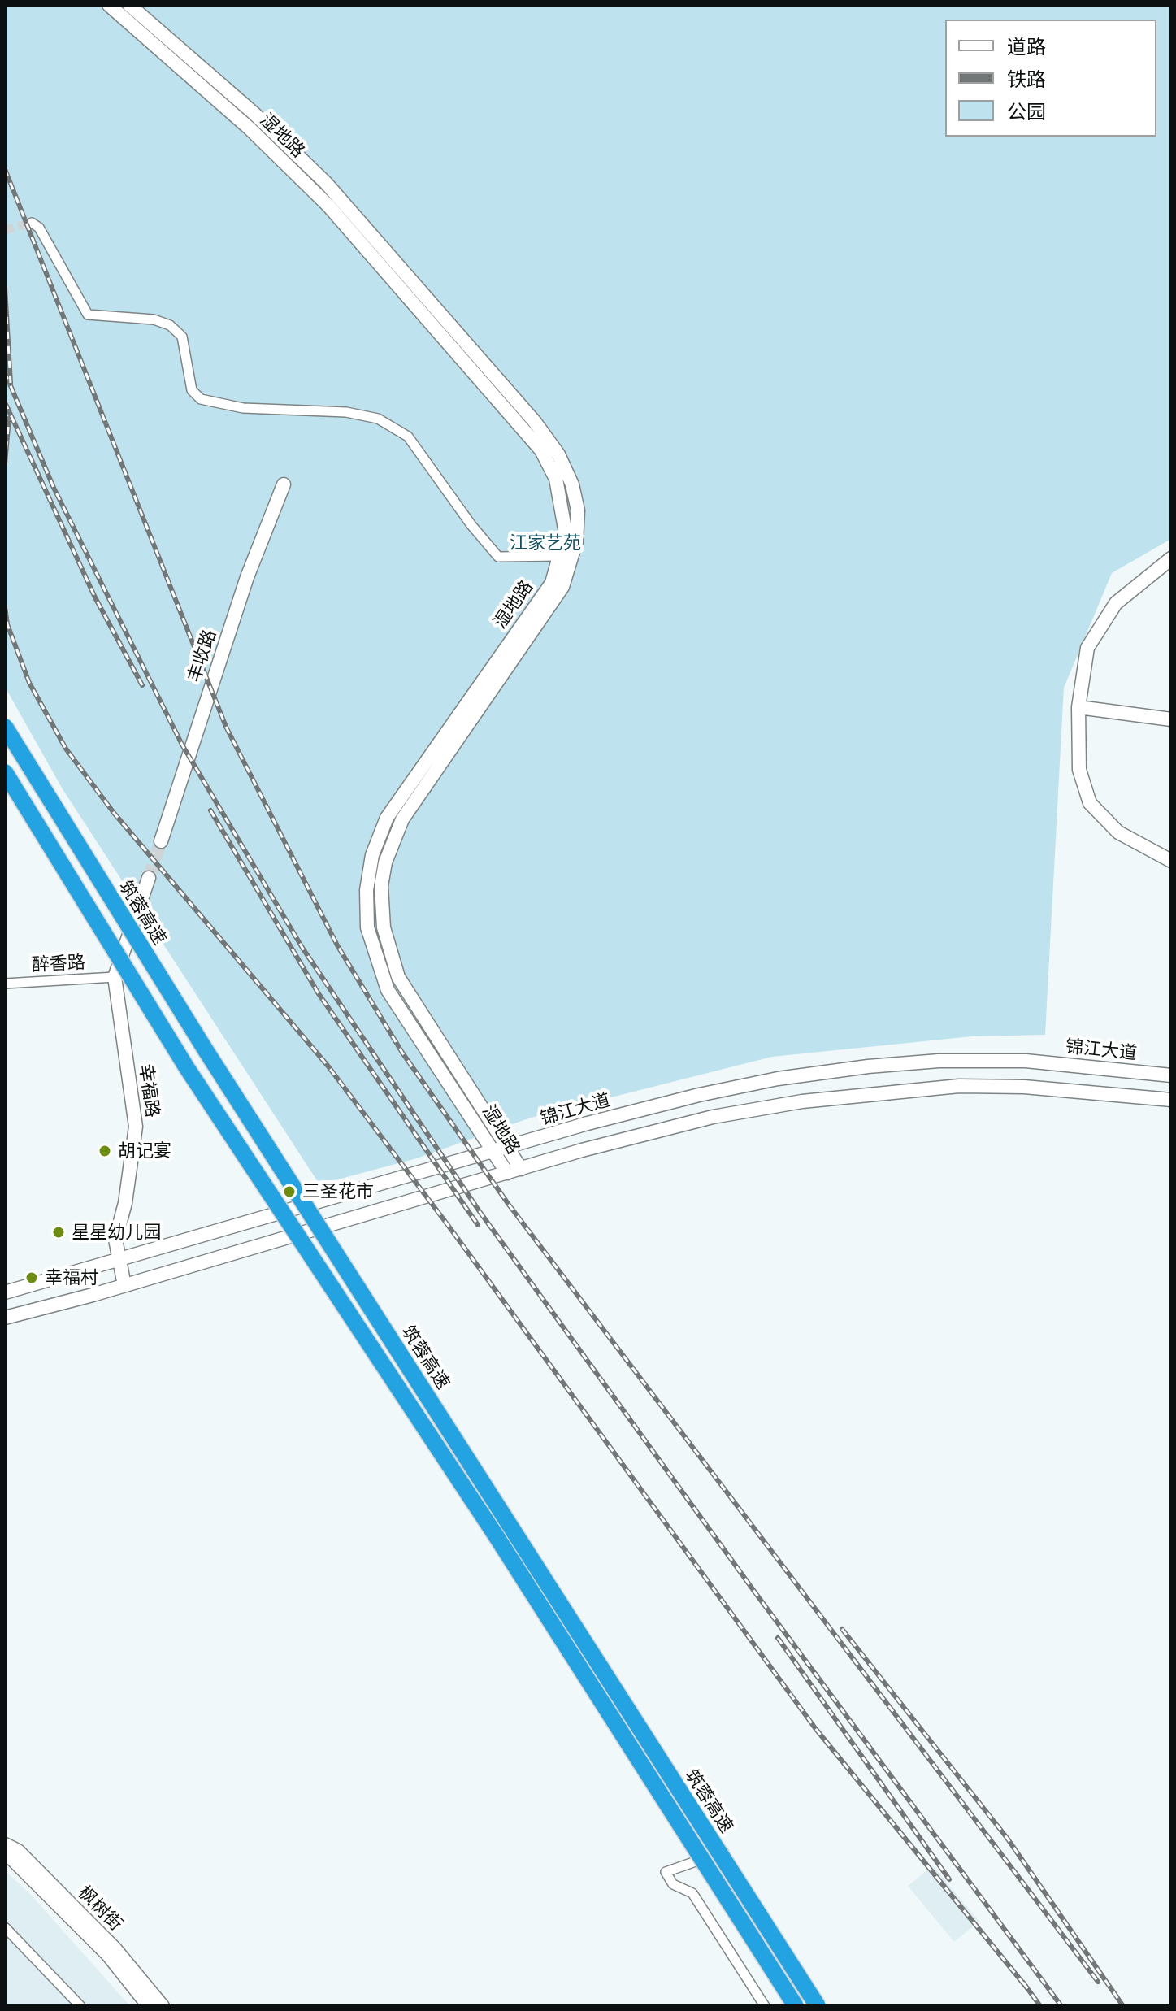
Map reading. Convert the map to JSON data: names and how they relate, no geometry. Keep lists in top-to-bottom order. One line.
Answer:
{"streets":{"highway":["筑蓉高速"],"street":["湿地路","丰收路","醉香路","锦江大道","幸福路","枫树街"]},"crossings":[["湿地路","锦江大道"],["醉香路","幸福路"],["锦江大道","幸福路"]],"parks":["江家艺苑"],"places":["胡记宴","三圣花市","星星幼儿园","幸福村"],"legend":["道路","铁路","公园"]}
